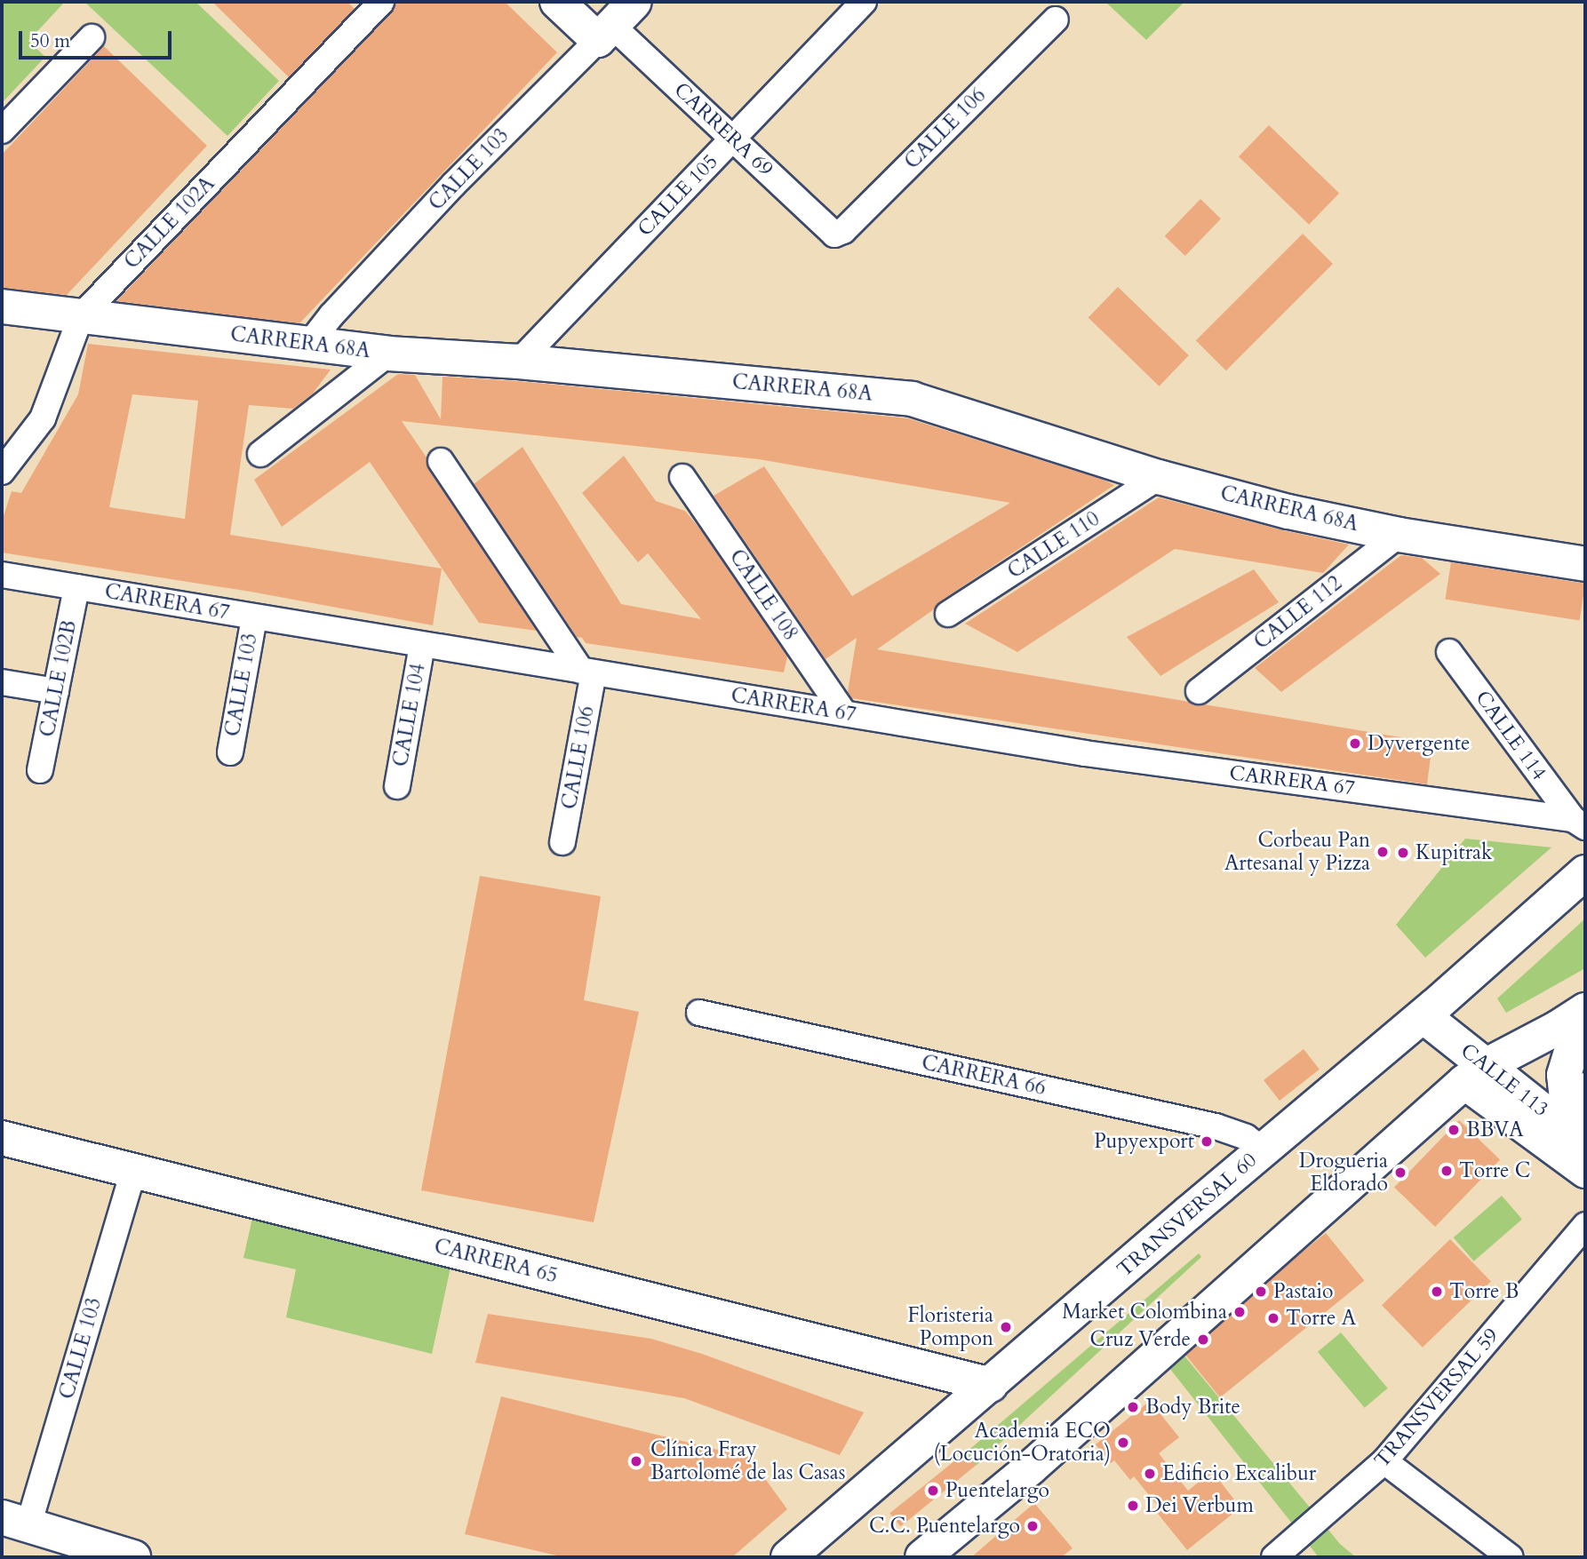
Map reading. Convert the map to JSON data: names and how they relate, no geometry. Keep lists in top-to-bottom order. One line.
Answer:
{"streets":{"street":["CALLE 106","CARRERA 69","CALLE 103","CALLE 105","CALLE 102A","CARRERA 68A","CALLE 110","CALLE 108","CARRERA 67","CALLE 112","CALLE 102B","CALLE 104","CALLE 114","CARRERA 66","CALLE 113","TRANSVERSAL 60","CARRERA 65","TRANSVERSAL 59"]},"crossings":[["CALLE 106","CARRERA 69"],["CALLE 106","CARRERA 67"],["CARRERA 69","CALLE 103"],["CARRERA 69","CALLE 105"],["CALLE 103","CARRERA 68A"],["CALLE 103","CARRERA 67"],["CALLE 103","CARRERA 65"],["CALLE 105","CARRERA 68A"],["CALLE 102A","CARRERA 68A"],["CARRERA 68A","CALLE 110"],["CARRERA 68A","CALLE 112"],["CALLE 108","CARRERA 67"],["CARRERA 67","CALLE 102B"],["CARRERA 67","CALLE 104"],["CARRERA 67","CALLE 114"],["CARRERA 66","TRANSVERSAL 60"],["CALLE 113","TRANSVERSAL 60"],["TRANSVERSAL 60","CARRERA 65"]],"places":["Dyvergente","Corbeau Pan Artesanal y Pizza","Kupitrak","BBVA","Pupyexport","Torre C","Drogueria Eldorado","Pastaio","Torre B","Market Colombina","Torre A","Floristeria Pompon","Cruz Verde","Body Brite","Academia ECO (Locución-Oratoria)","Clínica Fray Bartolomé de las Casas","Edificio Excalibur","Puentelargo","Dei Verbum","C.C. Puentelargo"],"scale_bar":"50 m"}
